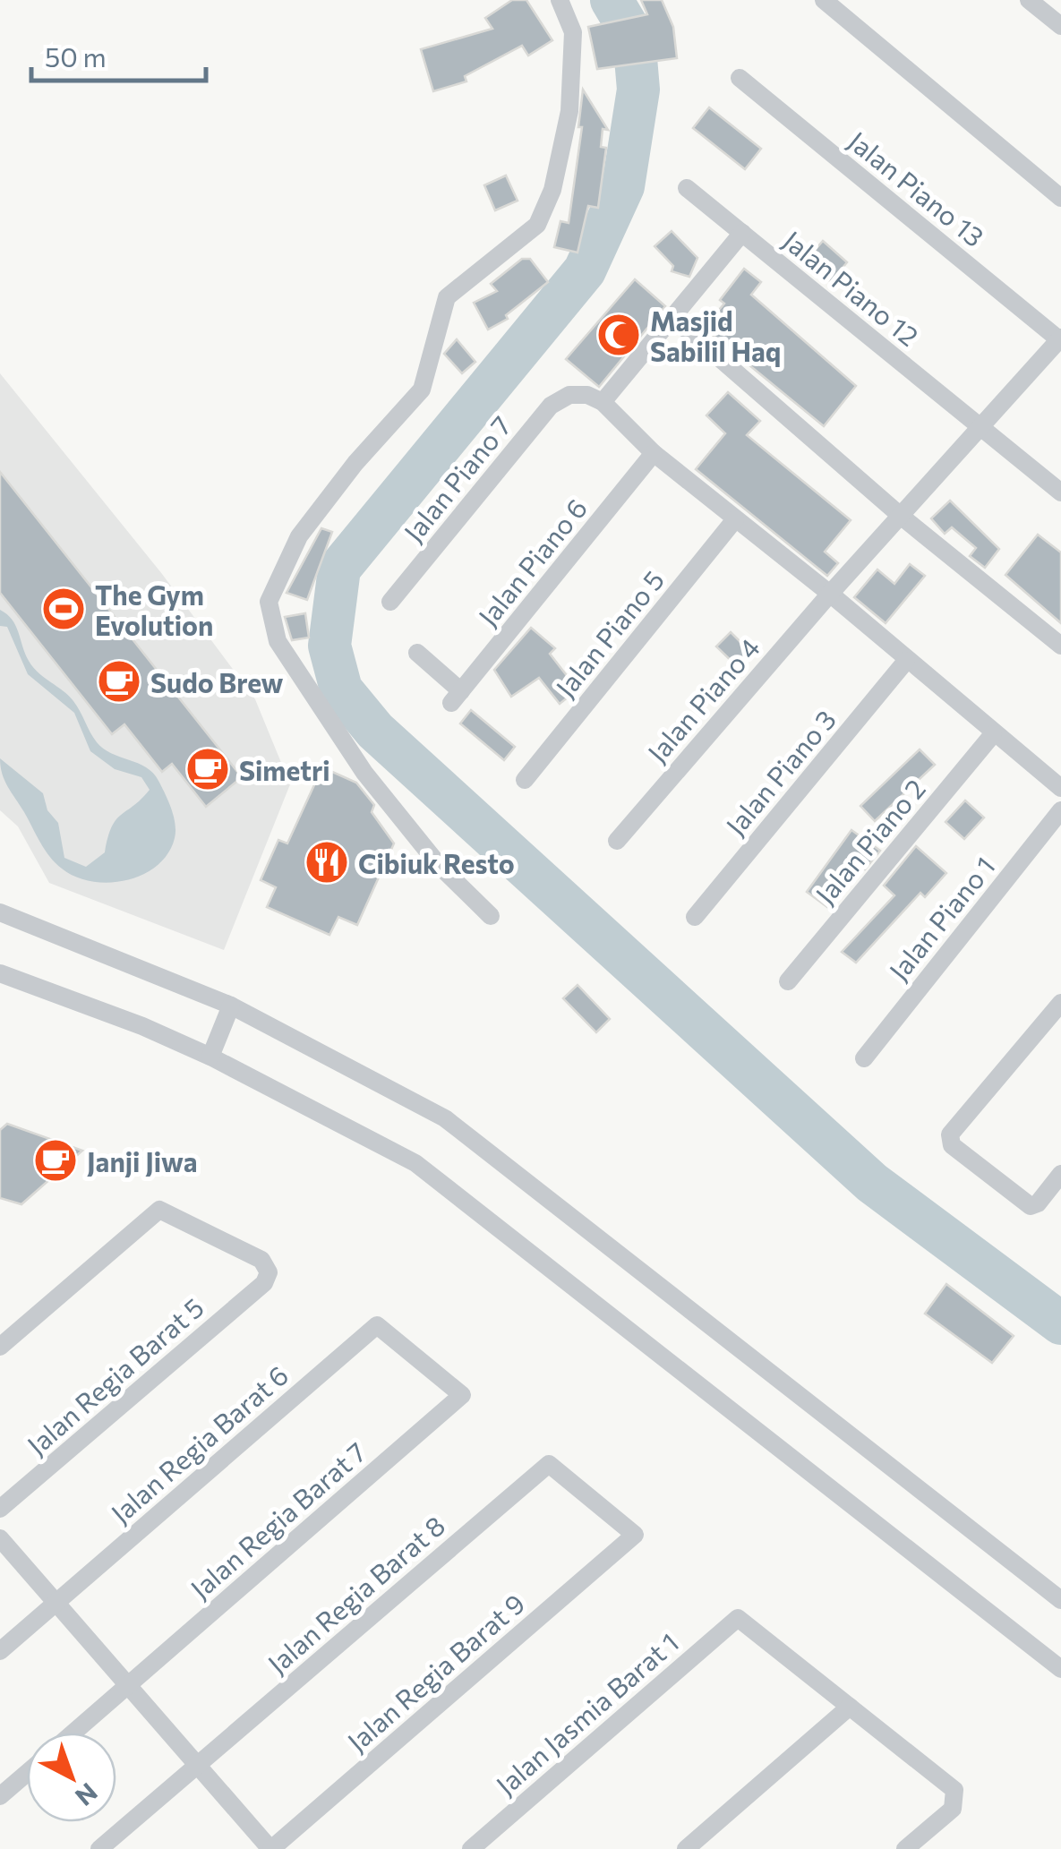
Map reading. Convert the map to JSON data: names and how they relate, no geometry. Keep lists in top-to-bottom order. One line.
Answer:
{"streets":{"street":["Jalan Piano 13","Jalan Piano 12","Jalan Piano 7","Jalan Piano 6","Jalan Piano 5","Jalan Piano 4","Jalan Piano 3","Jalan Piano 2","Jalan Piano 1","Jalan Regia Barat 5","Jalan Regia Barat 6","Jalan Regia Barat 7","Jalan Regia Barat 8","Jalan Regia Barat 9","Jalan Jasmia Barat 1"]},"crossings":[["Jalan Piano 13","Jalan Piano 4"],["Jalan Piano 12","Jalan Piano 4"],["Jalan Regia Barat 6","Jalan Regia Barat 7"],["Jalan Regia Barat 8","Jalan Regia Barat 9"]],"places":{"mosque":["Masjid Sabilil Haq"],"sports":["The Gym Evolution"],"cafe":["Sudo Brew","Simetri","Janji Jiwa"],"restaurant":["Cibiuk Resto"]},"scale_bar":"50 m","north":"bottom right"}
